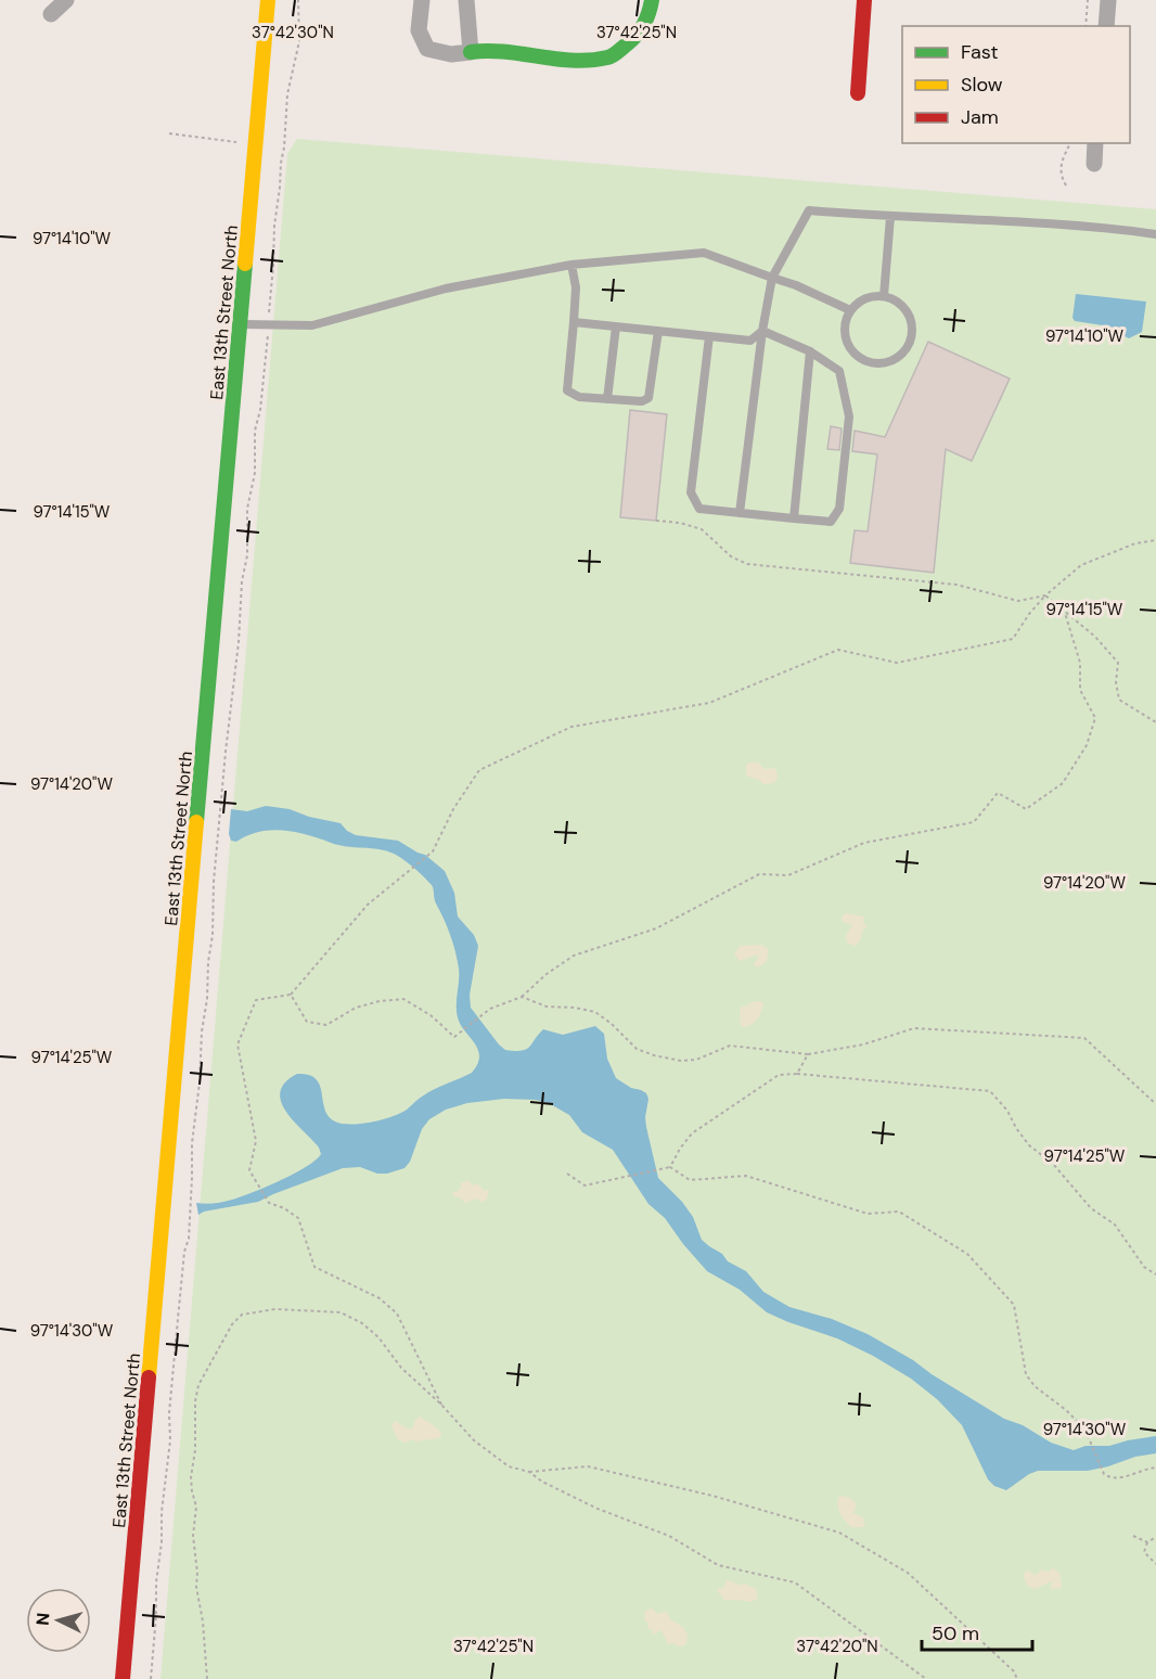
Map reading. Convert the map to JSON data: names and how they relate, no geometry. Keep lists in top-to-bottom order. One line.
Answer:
{"streets":{"main road":["East 13th Street North"]},"legend":["Fast","Slow","Jam"],"scale_bar":"50 m","north":"left","coordinates":["37°42'30\"N","37°42'25\"N","97°14'10\"W","97°14'15\"W","97°14'20\"W","97°14'25\"W","97°14'30\"W","37°42'20\"N"]}
